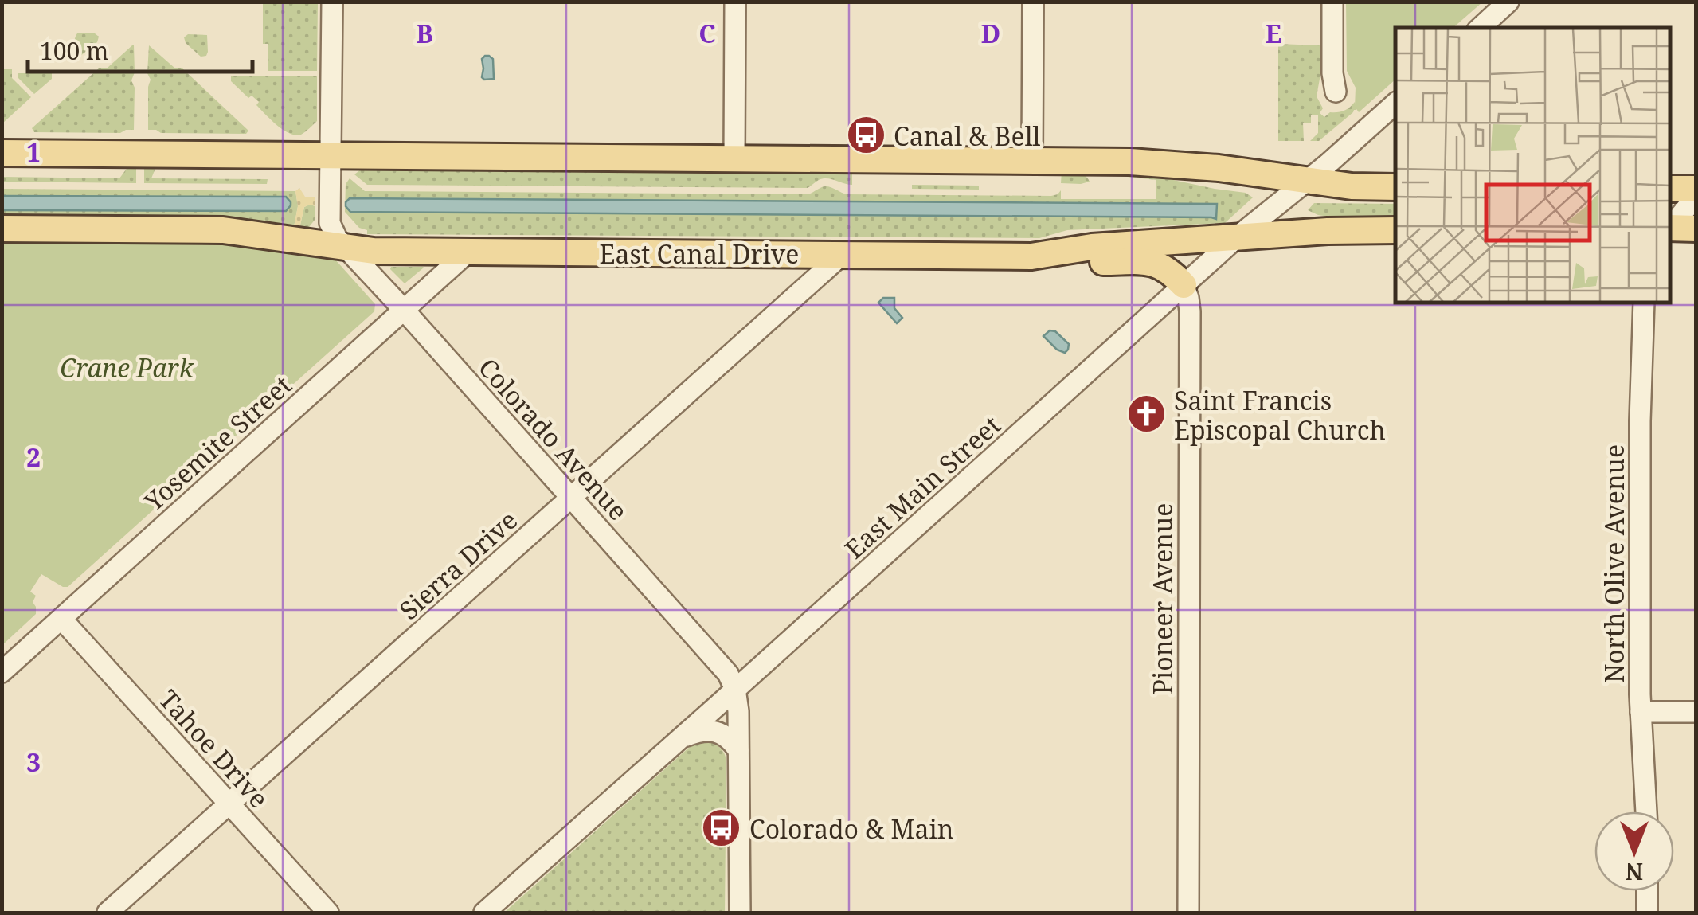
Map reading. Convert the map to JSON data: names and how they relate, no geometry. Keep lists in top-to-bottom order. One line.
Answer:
{"streets":{"main road":["East Canal Drive"],"street":["Colorado Avenue","Yosemite Street","East Main Street","North Olive Avenue","Sierra Drive","Pioneer Avenue","Tahoe Drive"]},"crossings":[["East Canal Drive","Colorado Avenue"],["East Canal Drive","Yosemite Street"],["East Canal Drive","East Main Street"],["East Canal Drive","Sierra Drive"],["Colorado Avenue","Yosemite Street"],["Colorado Avenue","East Main Street"],["Colorado Avenue","Sierra Drive"],["Yosemite Street","Tahoe Drive"],["East Main Street","Pioneer Avenue"],["Sierra Drive","Tahoe Drive"]],"parks":["Crane Park"],"places":{"bus stop":["Canal & Bell","Colorado & Main"],"church":["Saint Francis Episcopal Church"]},"scale_bar":"100 m","north":"bottom","grid":{"columns":["B","C","D","E"],"rows":["1","2","3"]}}
